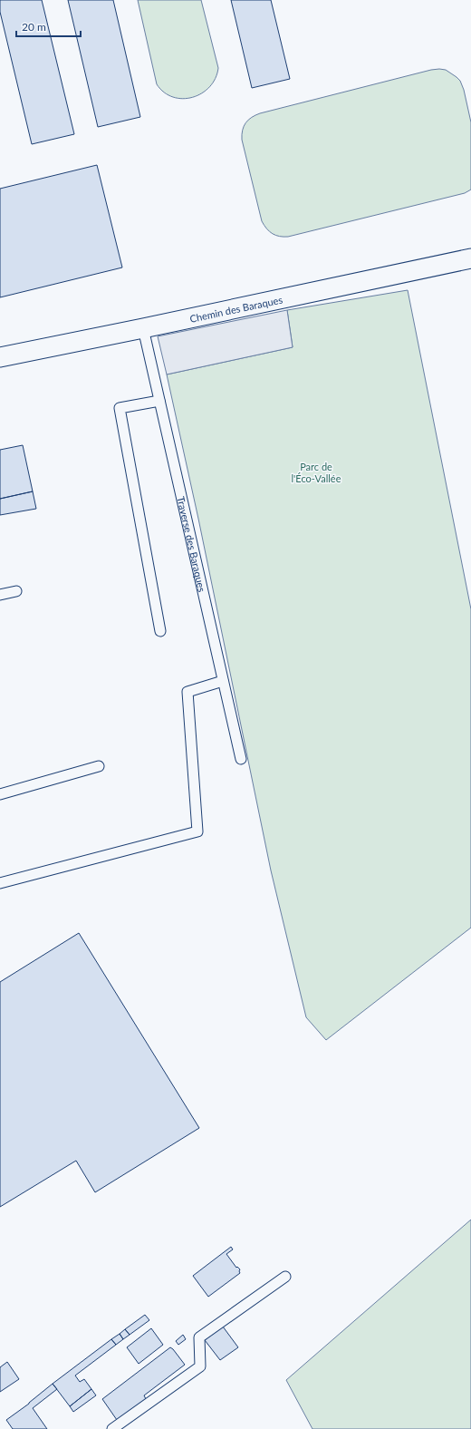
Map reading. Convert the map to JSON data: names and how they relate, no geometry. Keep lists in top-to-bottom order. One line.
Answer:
{"streets":{"street":["Chemin des Baraques"],"lane":["Traverse des Baraques"]},"crossings":[["Chemin des Baraques","Traverse des Baraques"]],"parks":["Parc de l'Éco-Vallée"],"scale_bar":"20 m"}
